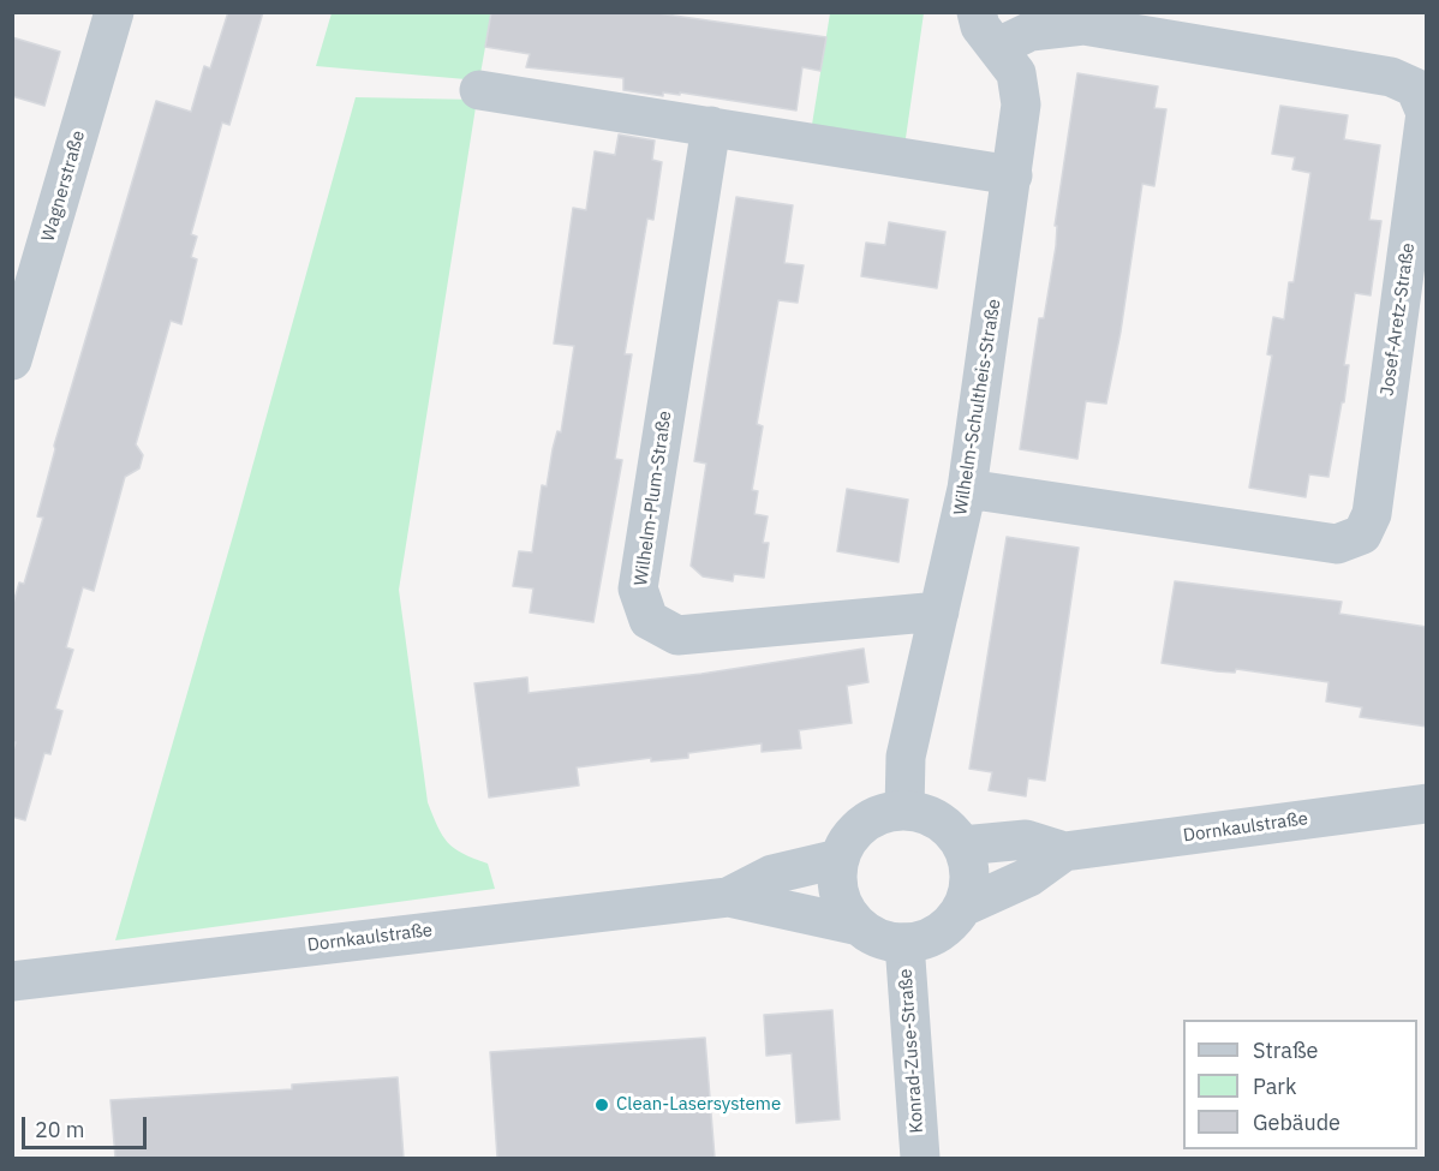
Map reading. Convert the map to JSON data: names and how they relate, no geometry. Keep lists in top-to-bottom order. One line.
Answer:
{"streets":{"street":["Wagnerstraße","Josef-Aretz-Straße","Wilhelm-Schultheis-Straße","Wilhelm-Plum-Straße","Dornkaulstraße","Konrad-Zuse-Straße"]},"crossings":[["Josef-Aretz-Straße","Wilhelm-Schultheis-Straße"],["Wilhelm-Schultheis-Straße","Wilhelm-Plum-Straße"],["Wilhelm-Schultheis-Straße","Dornkaulstraße"],["Wilhelm-Schultheis-Straße","Konrad-Zuse-Straße"],["Dornkaulstraße","Konrad-Zuse-Straße"]],"places":["Clean-Lasersysteme"],"legend":["Straße","Park","Gebäude"],"scale_bar":"20 m"}
